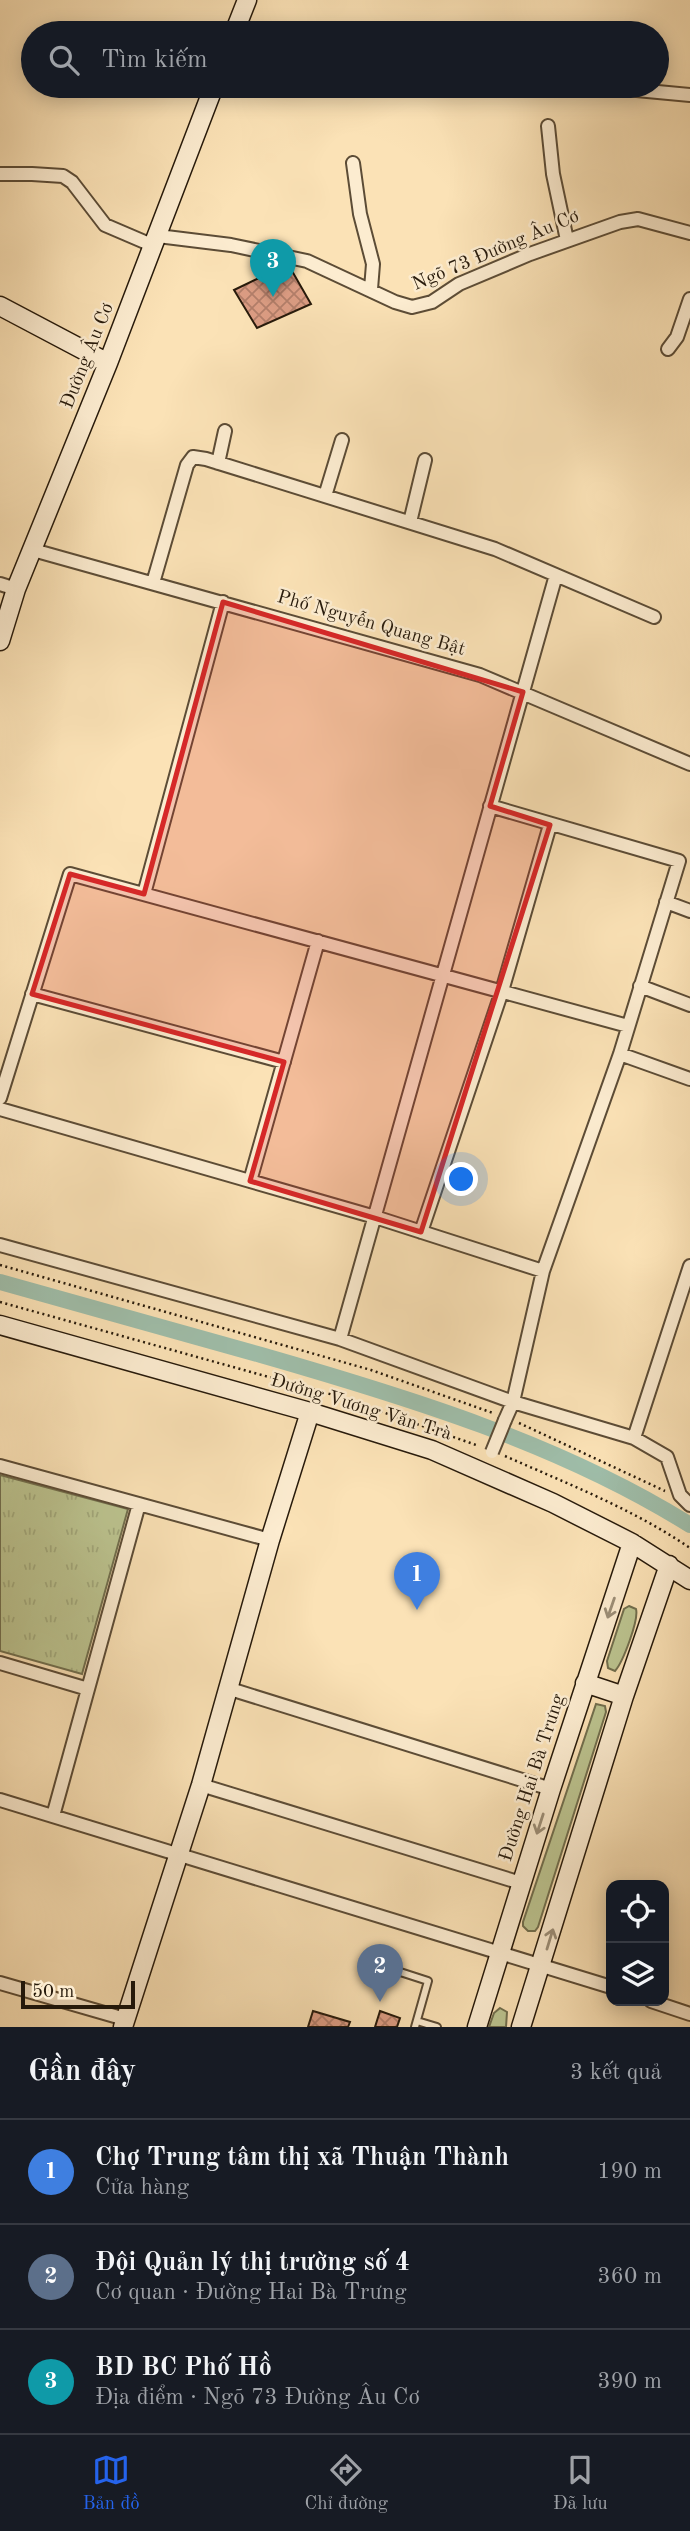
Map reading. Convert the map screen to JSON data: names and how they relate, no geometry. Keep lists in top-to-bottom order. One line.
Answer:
{"streets":{"main road":["Đường Âu Cơ","Đường Vương Văn Trà","Đường Hai Bà Trưng"],"street":["Ngõ 73 Đường Âu Cơ","Phố Nguyễn Quang Bật"]},"crossings":[["Ngõ 73 Đường Âu Cơ","Đường Âu Cơ"],["Đường Âu Cơ","Phố Nguyễn Quang Bật"],["Đường Vương Văn Trà","Đường Hai Bà Trưng"]],"scale_bar":"50 m","page":{"search":"Tìm kiếm","pins":["3","1","2"],"scale":"50 m","heading":["Gần đây","3 kết quả"],"list":[{"mark":"1","name":"Chợ Trung tâm thị xã Thuận Thành","note":"Cửa hàng","value":"190 m"},{"mark":"2","name":"Đội Quản lý thị trường số 4","note":"Cơ quan · Đường Hai Bà Trưng","value":"360 m"},{"mark":"3","name":"BD BC Phố Hồ","note":"Địa điểm · Ngõ 73 Đường Âu Cơ","value":"390 m"}],"nav":["Bản đồ","Chỉ đường","Đã lưu"]}}
